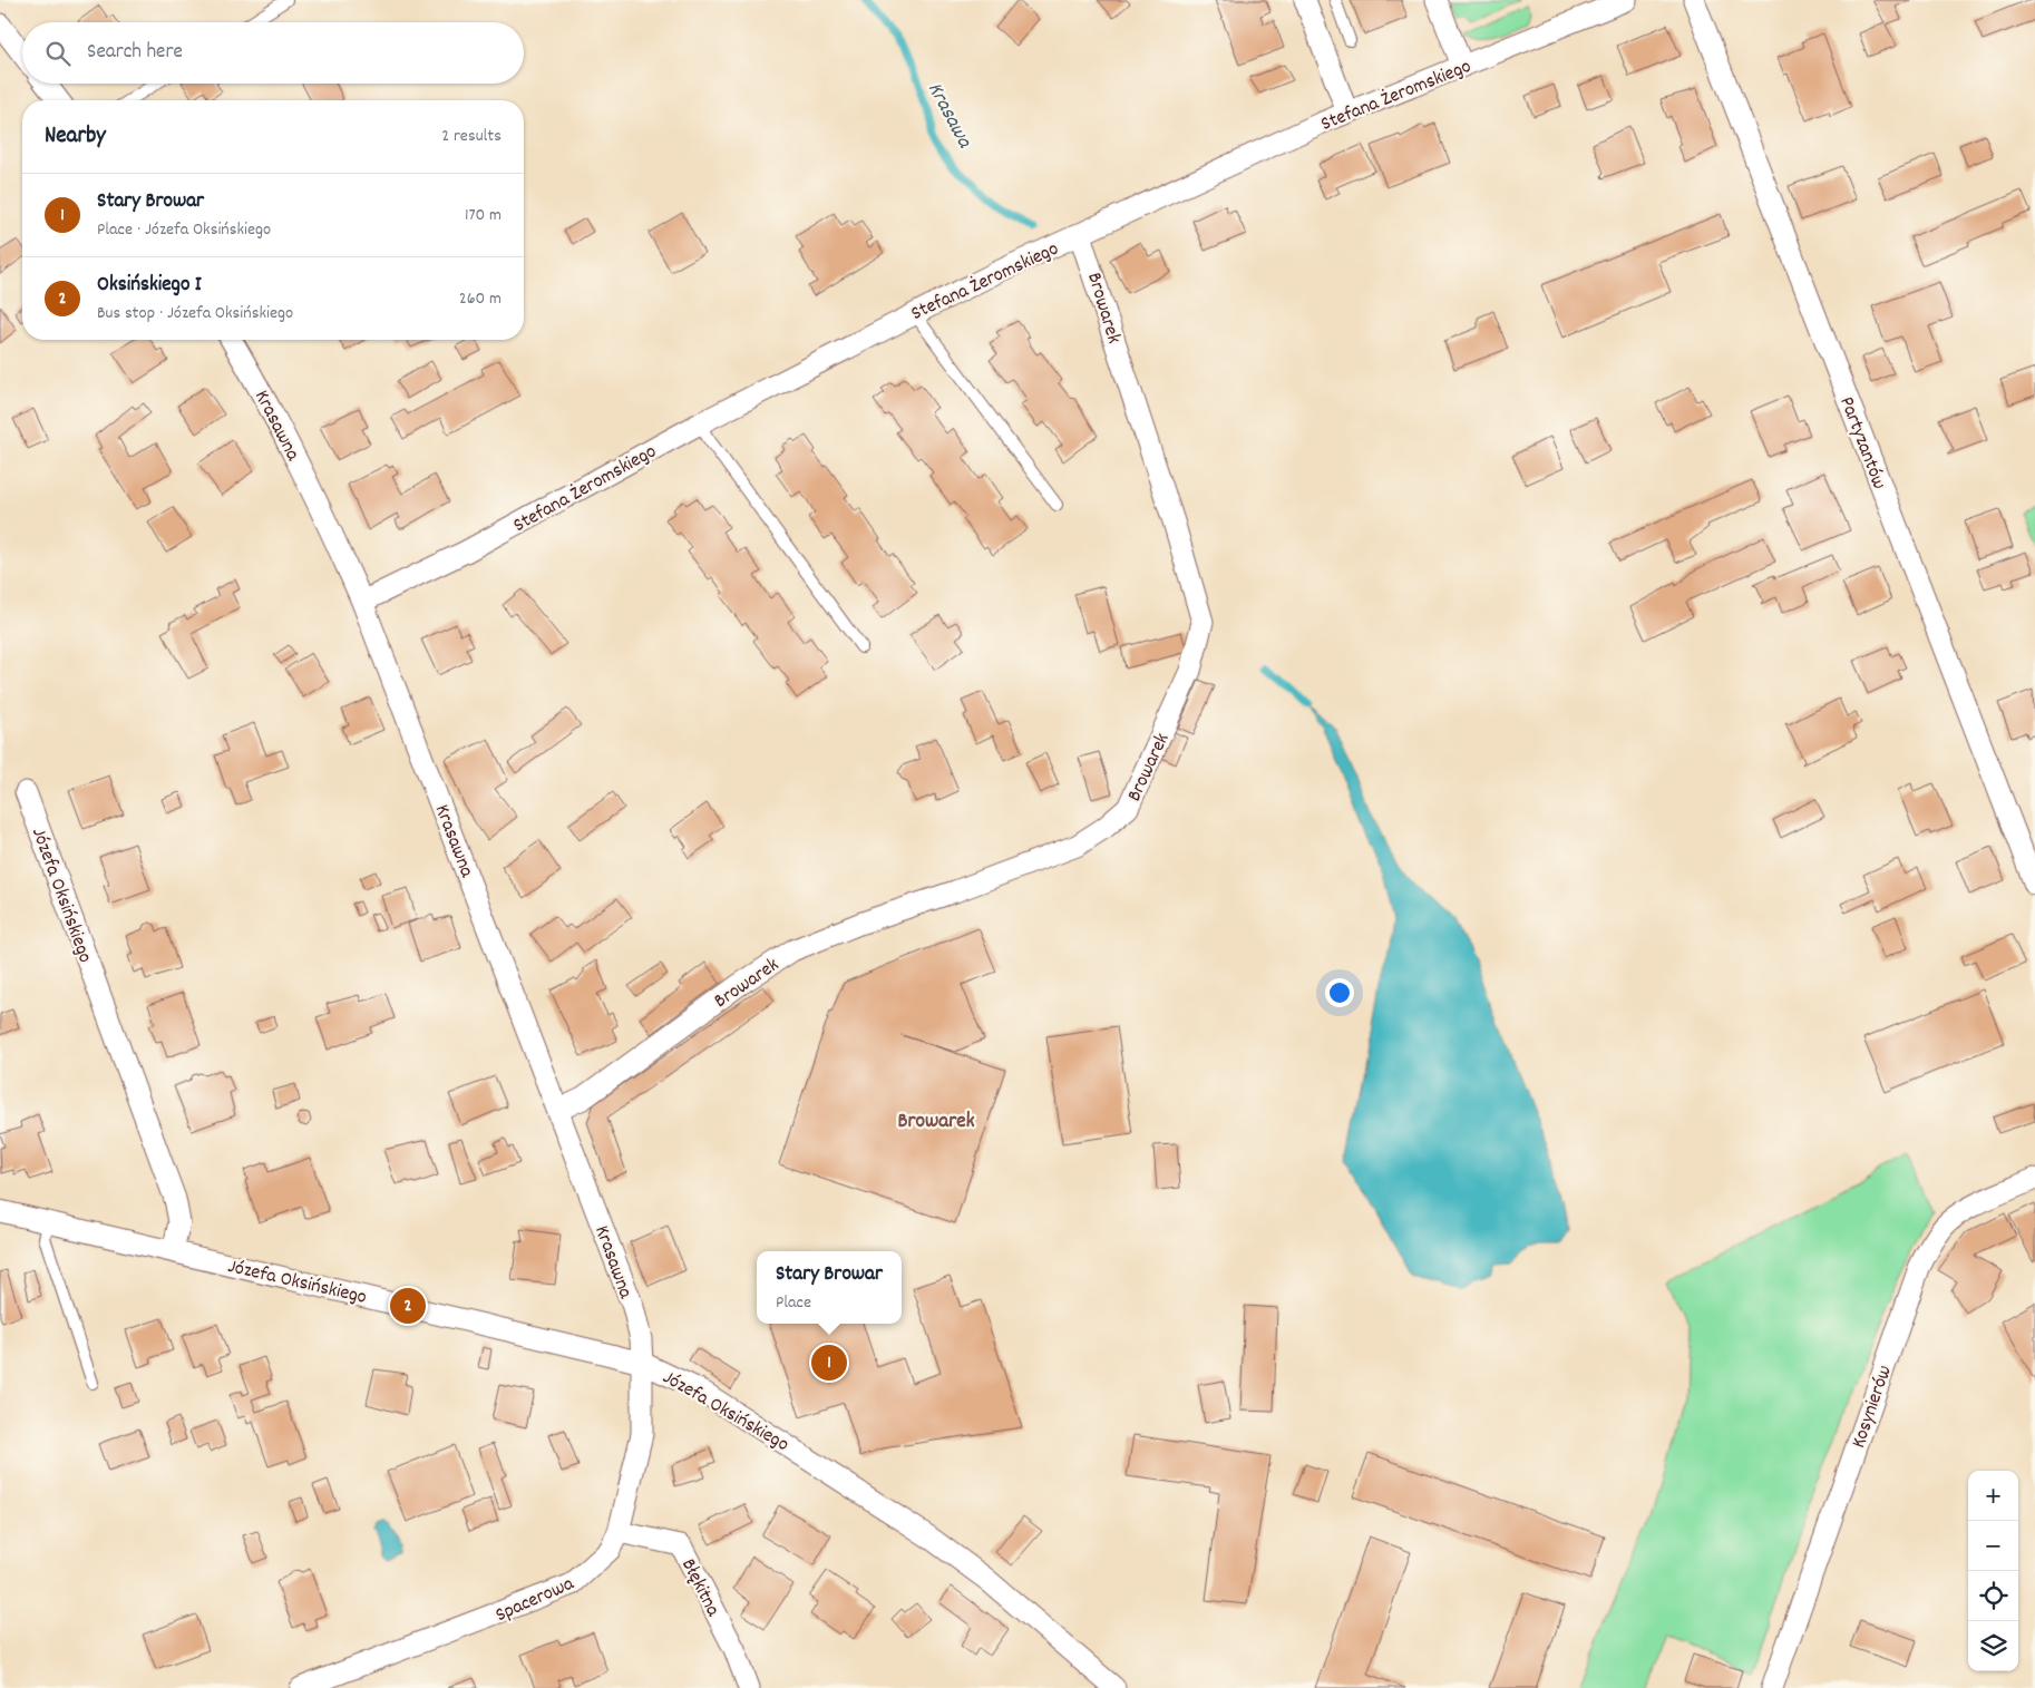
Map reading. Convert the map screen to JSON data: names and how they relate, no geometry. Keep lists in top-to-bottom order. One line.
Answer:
{"streets":{"street":["Stefana Żeromskiego","Browarek","Krasawna","Partyzantów","Józefa Oksińskiego","Kosynierów","Błękitna","Spacerowa"]},"crossings":[["Stefana Żeromskiego","Browarek"],["Stefana Żeromskiego","Krasawna"],["Browarek","Krasawna"],["Krasawna","Józefa Oksińskiego"],["Krasawna","Spacerowa"],["Józefa Oksińskiego","Spacerowa"],["Błękitna","Spacerowa"]],"districts":["Browarek"],"water":["Krasawa"],"page":{"search":"Search here","heading":["Nearby","2 results"],"list":[{"mark":"1","name":"Stary Browar","note":"Place · Józefa Oksińskiego","value":"170 m"},{"mark":"2","name":"Oksińskiego I","note":"Bus stop · Józefa Oksińskiego","value":"260 m"}],"popup":["Stary Browar","Place"],"pins":["2","1"],"map_buttons":["+","−"]}}
